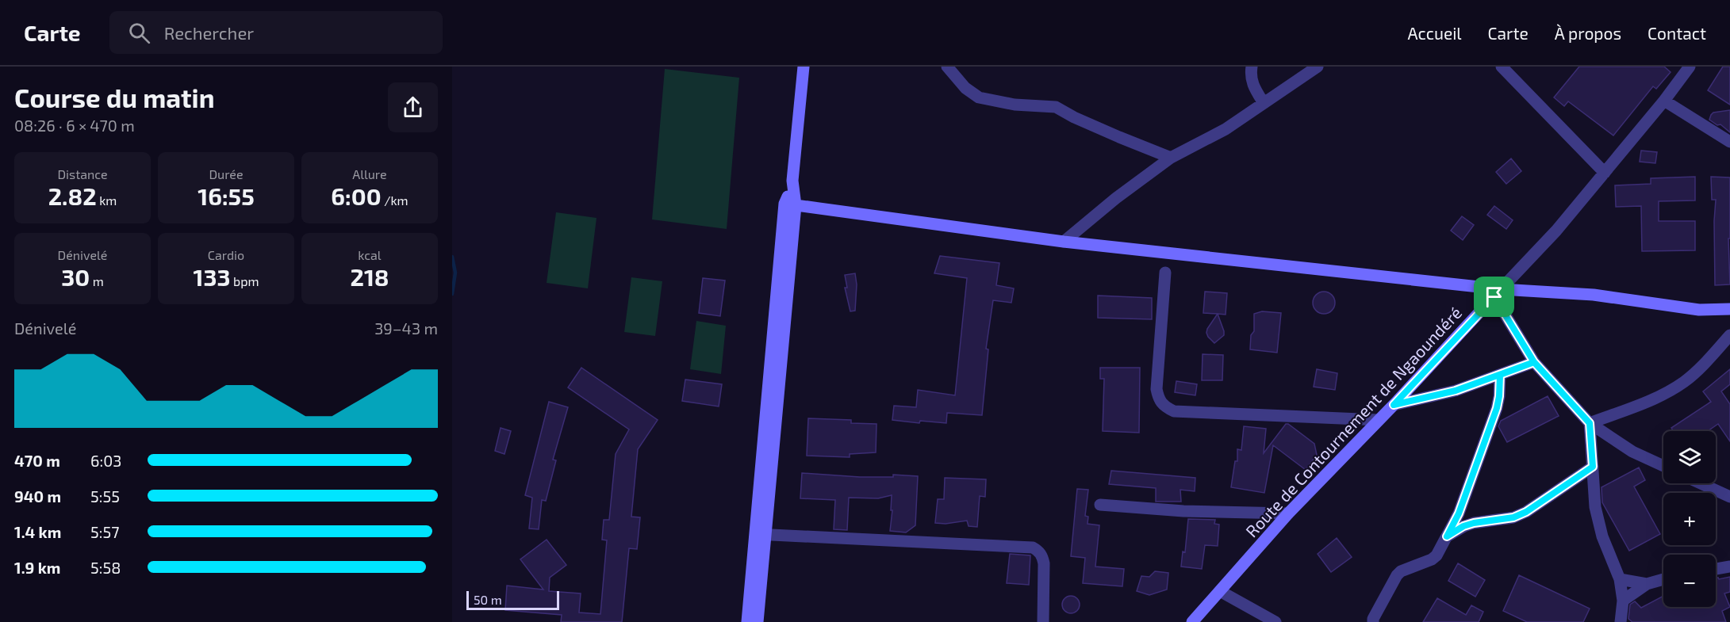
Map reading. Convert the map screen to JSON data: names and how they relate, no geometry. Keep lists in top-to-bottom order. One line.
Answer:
{"streets":{"street":["Route de Contournement de Ngaoundéré"]},"scale_bar":"50 m","page":{"header":"Carte","search":"Rechercher","nav":["Accueil","Carte","À propos","Contact"],"heading":["Course du matin","08:26 · 6 × 470 m"],"stats":[["Distance","2.82 km"],["Durée","16:55"],["Allure","6:00 /km"],["Dénivelé","30 m"],["Cardio","133 bpm"],["kcal","218"]],"chart":["Dénivelé","39–43 m"],"map_buttons":["+","−"],"list":[{"name":"470 m","note":"6:03"},{"name":"940 m","note":"5:55"},{"name":"1.4 km","note":"5:57"},{"name":"1.9 km","note":"5:58"}],"scale":"50 m"}}
